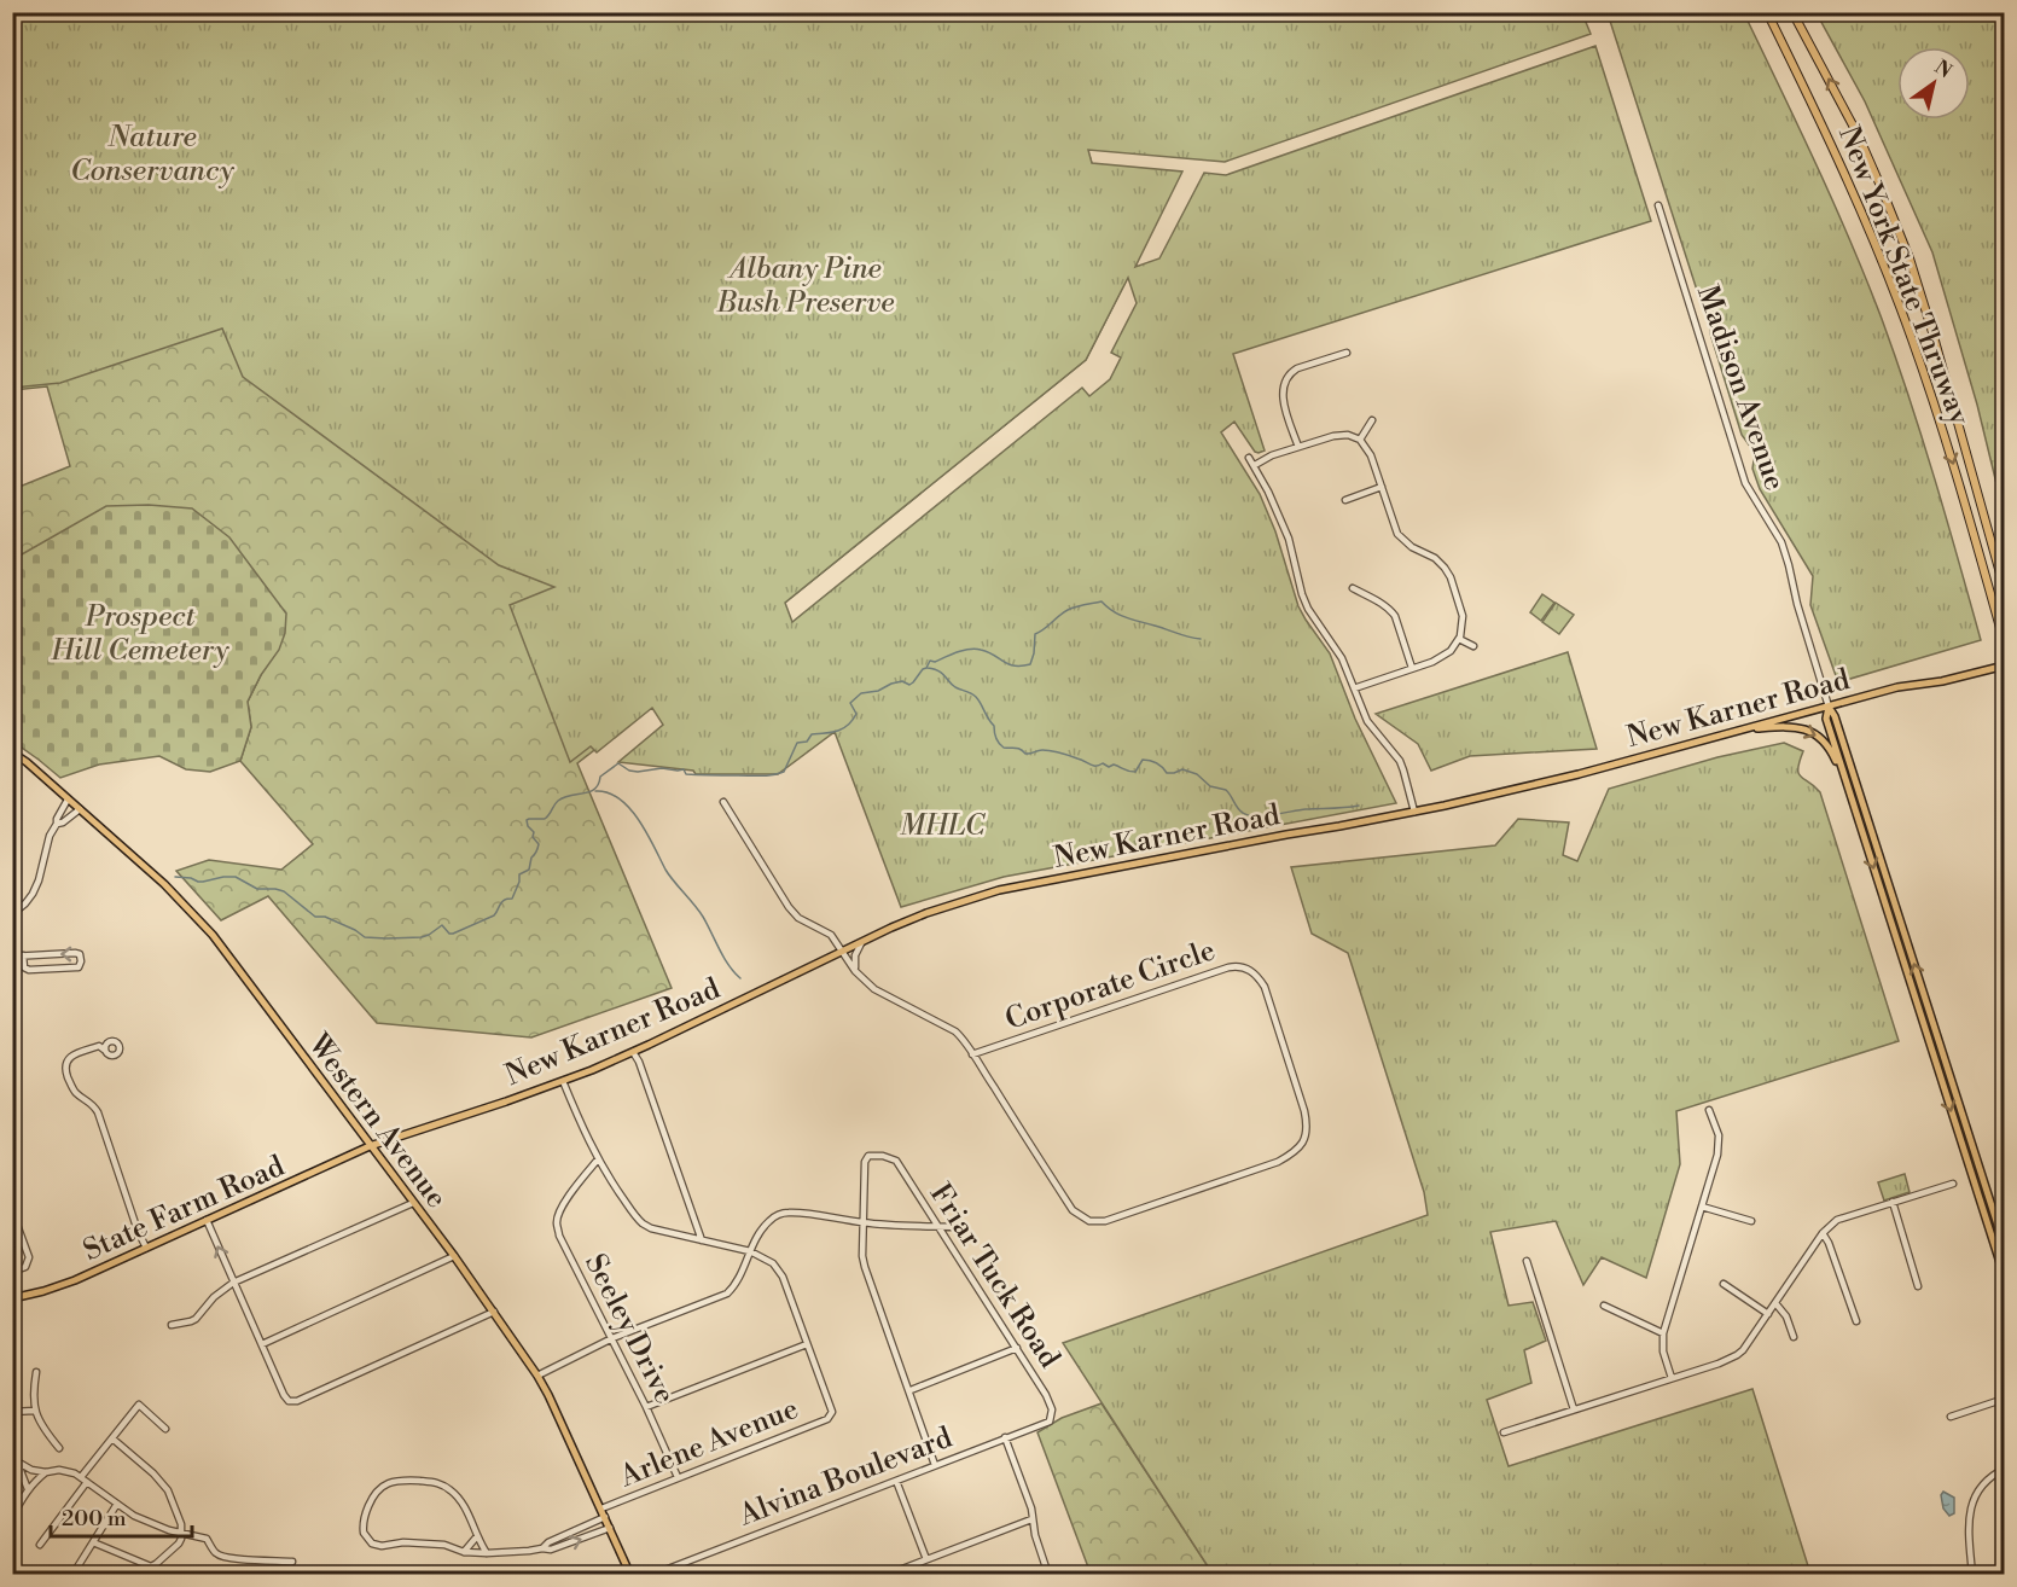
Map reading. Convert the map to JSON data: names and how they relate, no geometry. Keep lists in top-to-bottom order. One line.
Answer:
{"streets":{"highway":["New York State Thruway"],"main road":["New Karner Road","Western Avenue","State Farm Road"],"street":["Madison Avenue","Corporate Circle","Friar Tuck Road","Seeley Drive","Arlene Avenue","Alvina Boulevard"]},"crossings":[["Madison Avenue","New Karner Road"],["New Karner Road","Corporate Circle"],["New Karner Road","Western Avenue"],["New Karner Road","State Farm Road"],["Western Avenue","State Farm Road"],["Western Avenue","Arlene Avenue"],["Friar Tuck Road","Alvina Boulevard"],["Seeley Drive","Arlene Avenue"]],"parks":["Nature Conservancy","Albany Pine Bush Preserve","Prospect Hill Cemetery","MHLC"],"scale_bar":"200 m","north":"top right"}
